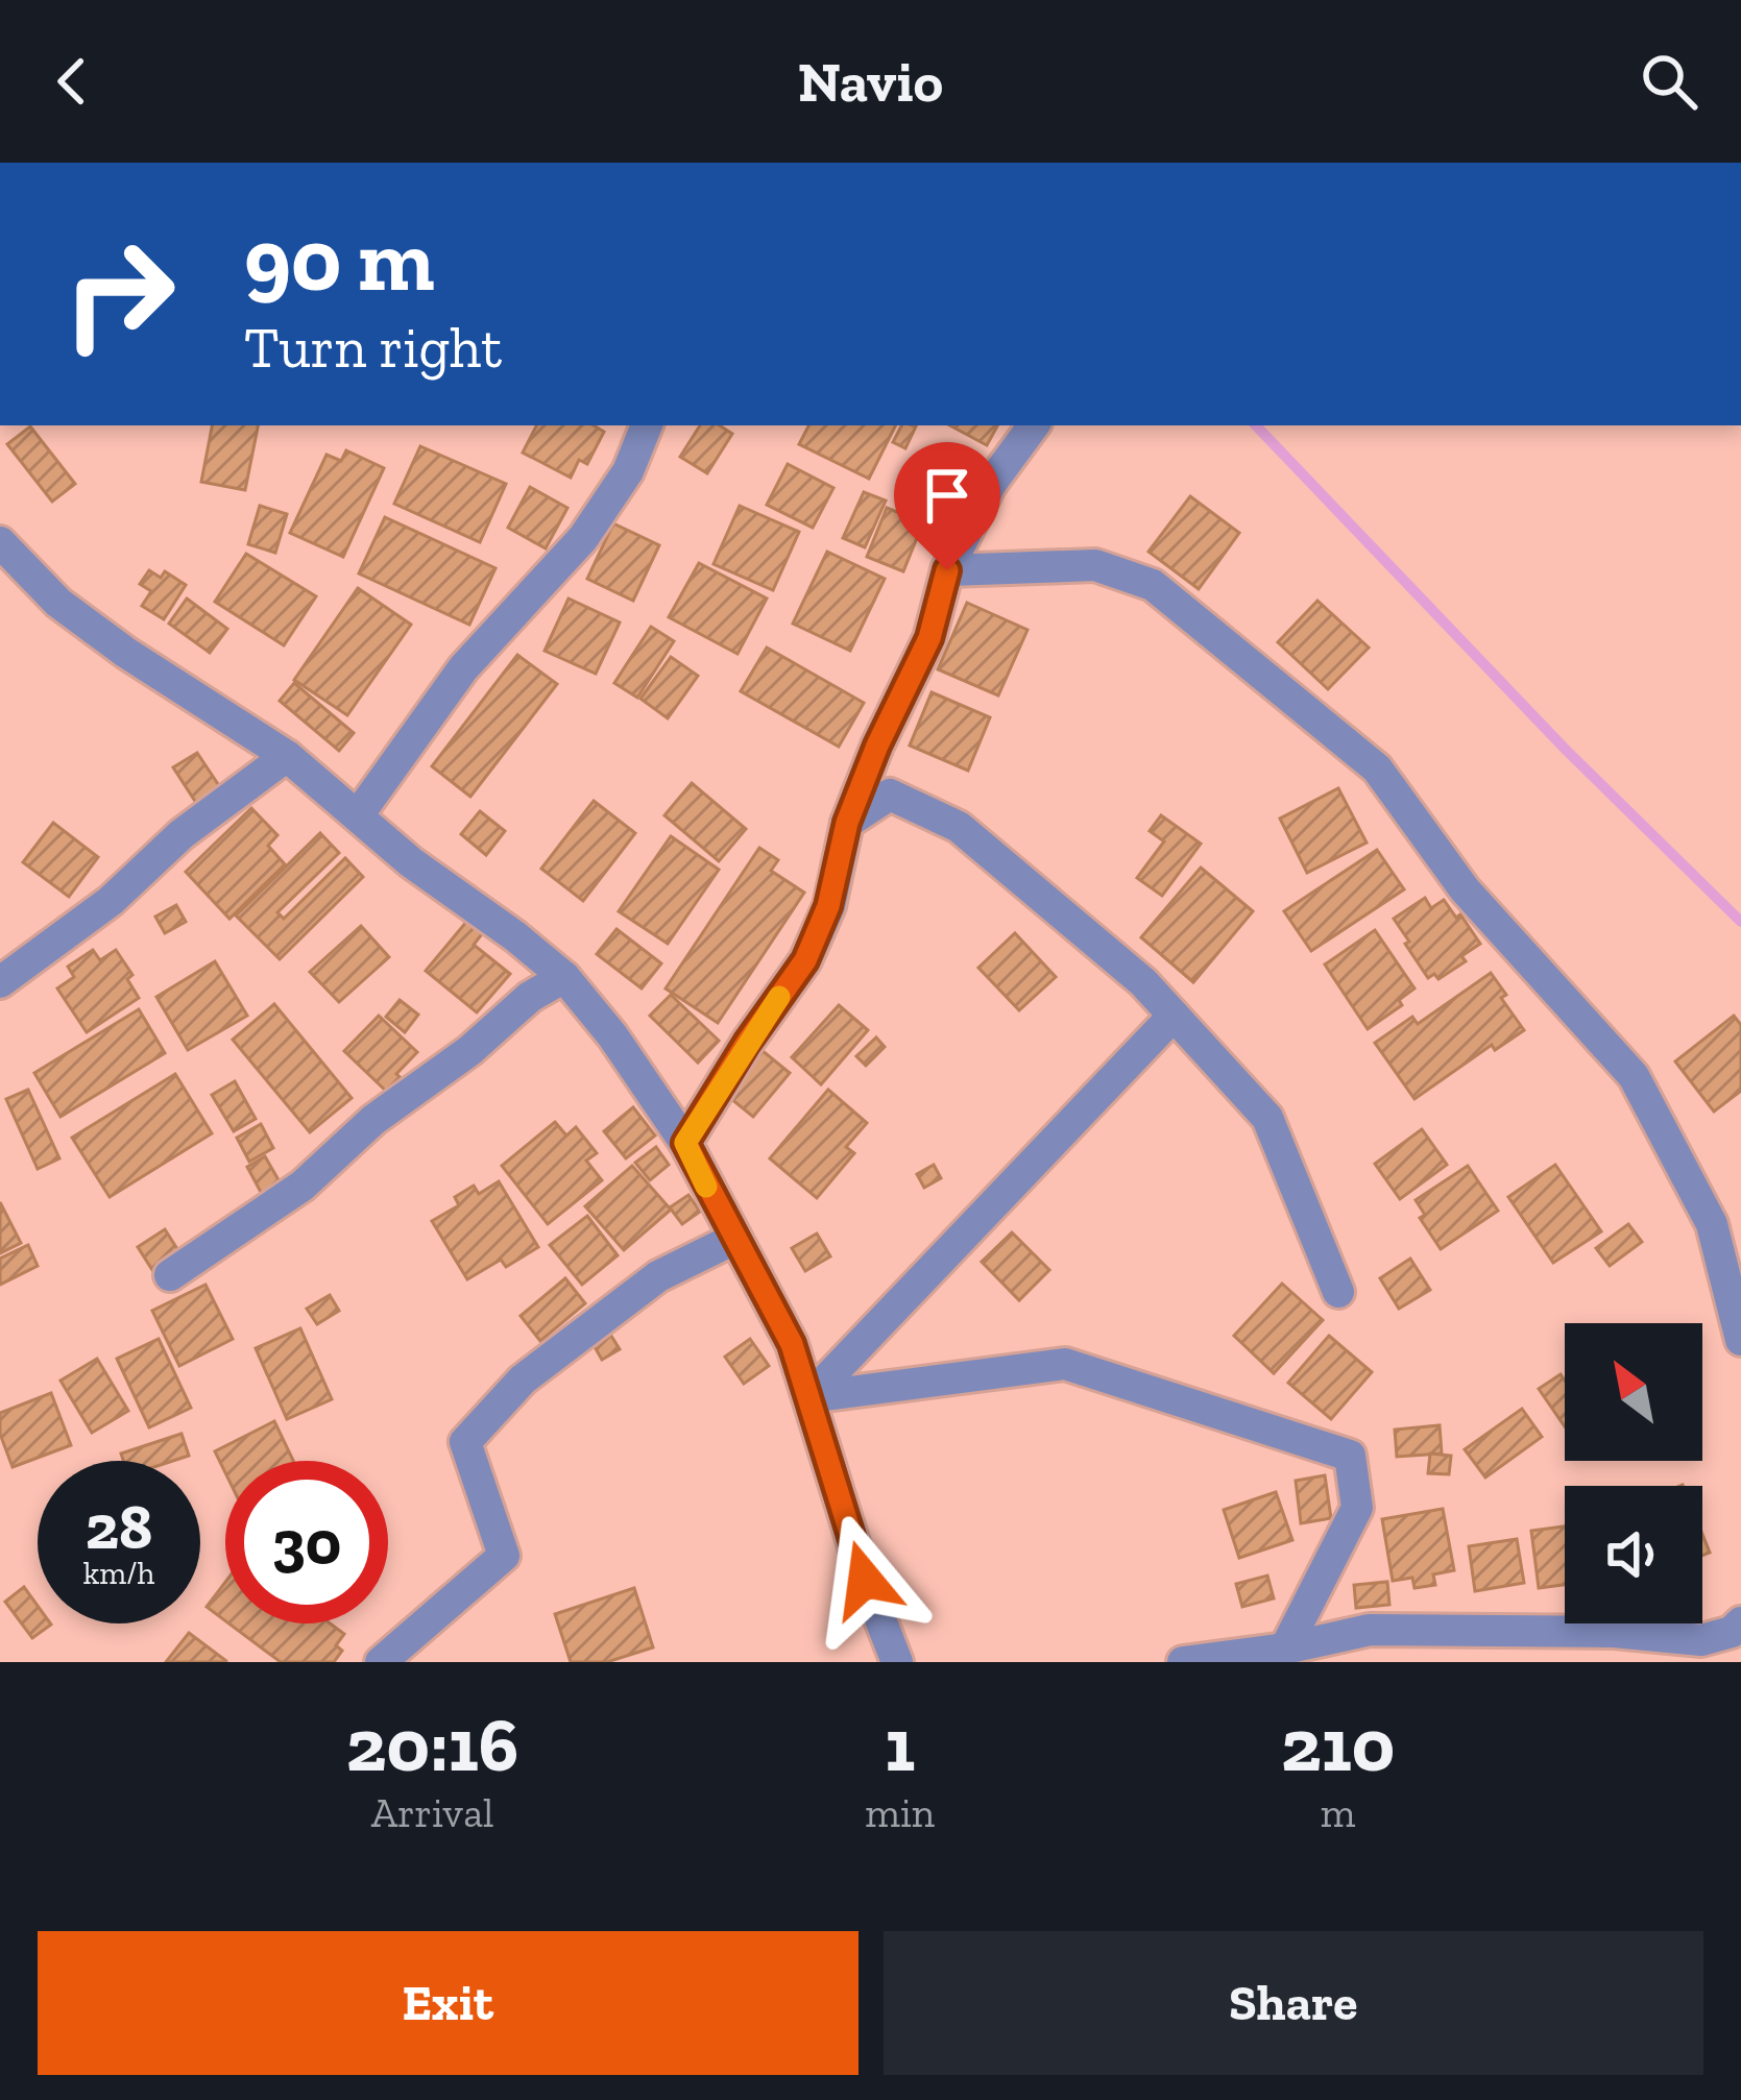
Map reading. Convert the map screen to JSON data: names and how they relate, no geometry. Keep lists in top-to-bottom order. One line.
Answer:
{"north":"top left","page":{"header":"Navio","turn":["90 m","Turn right"],"speed":"28 km/h","limit":"30","eta":["20:16","Arrival","1","min","210","m"],"buttons":["Exit","Share"]}}
